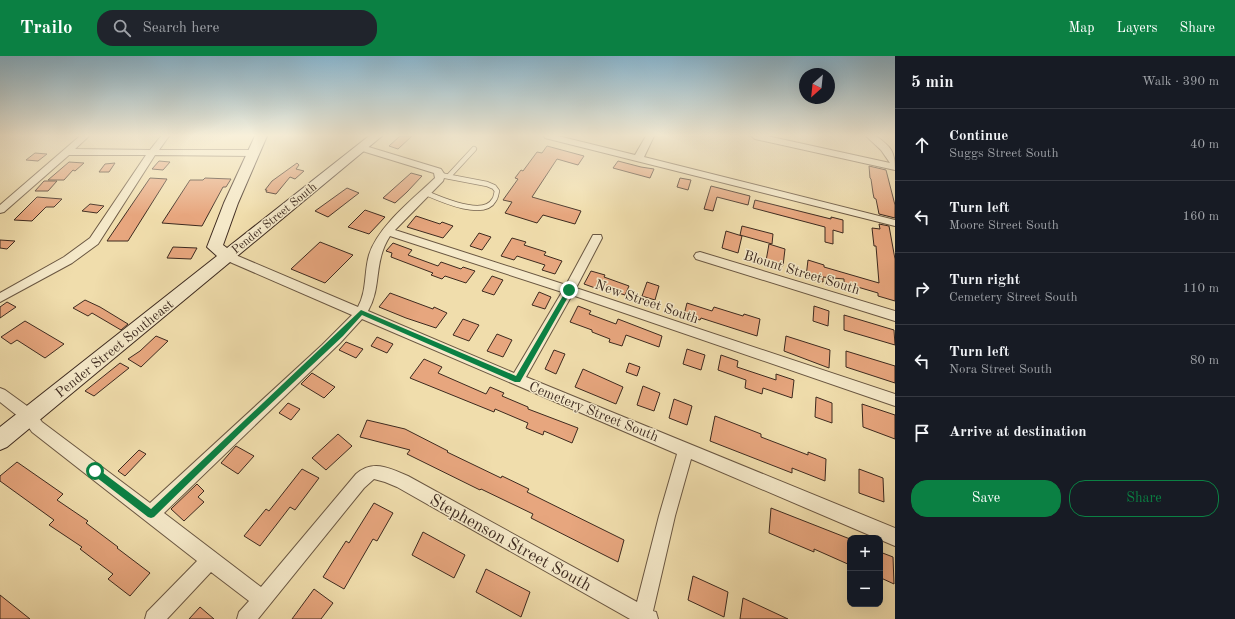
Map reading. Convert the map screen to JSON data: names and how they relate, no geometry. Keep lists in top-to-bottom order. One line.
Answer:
{"streets":{"street":["Pender Street South","Blount Street South","New Street South","Pender Street Southeast","Cemetery Street South","Stephenson Street South"]},"crossings":[["Pender Street South","Pender Street Southeast"],["Pender Street South","Cemetery Street South"],["Pender Street Southeast","Cemetery Street South"]],"north":"bottom left","page":{"header":"Trailo","search":"Search here","nav":["Map","Layers","Share"],"heading":["5 min","Walk · 390 m"],"list":[["Continue","Suggs Street South","40 m"],["Turn left","Moore Street South","160 m"],["Turn right","Cemetery Street South","110 m"],["Turn left","Nora Street South","80 m"],"Arrive at destination"],"buttons":["Save","Share"],"map_buttons":["+","−"]}}
